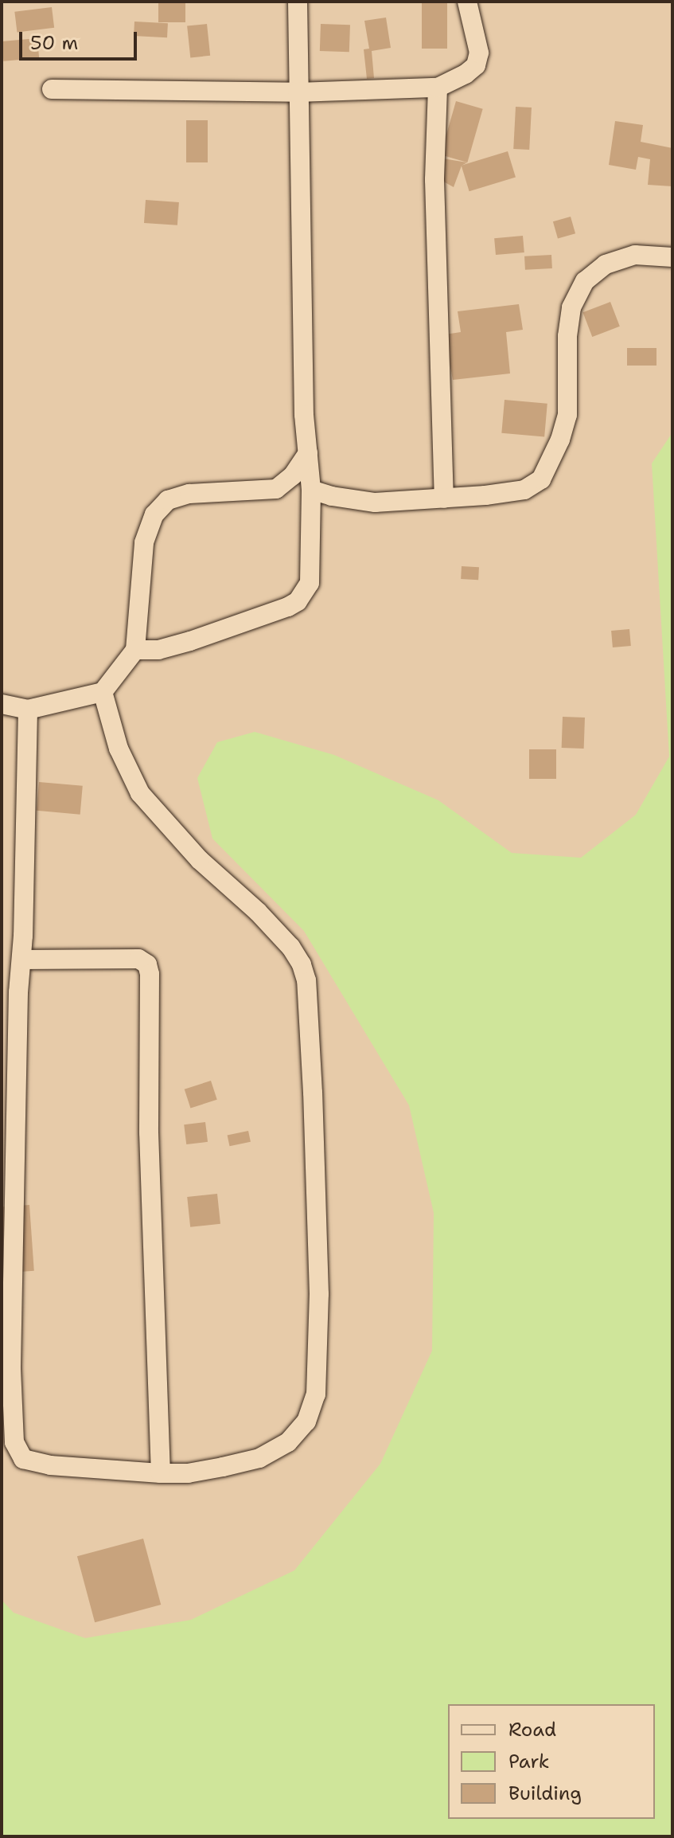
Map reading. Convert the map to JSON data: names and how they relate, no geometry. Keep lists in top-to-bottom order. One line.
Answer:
{"legend":["Road","Park","Building"],"scale_bar":"50 m"}
